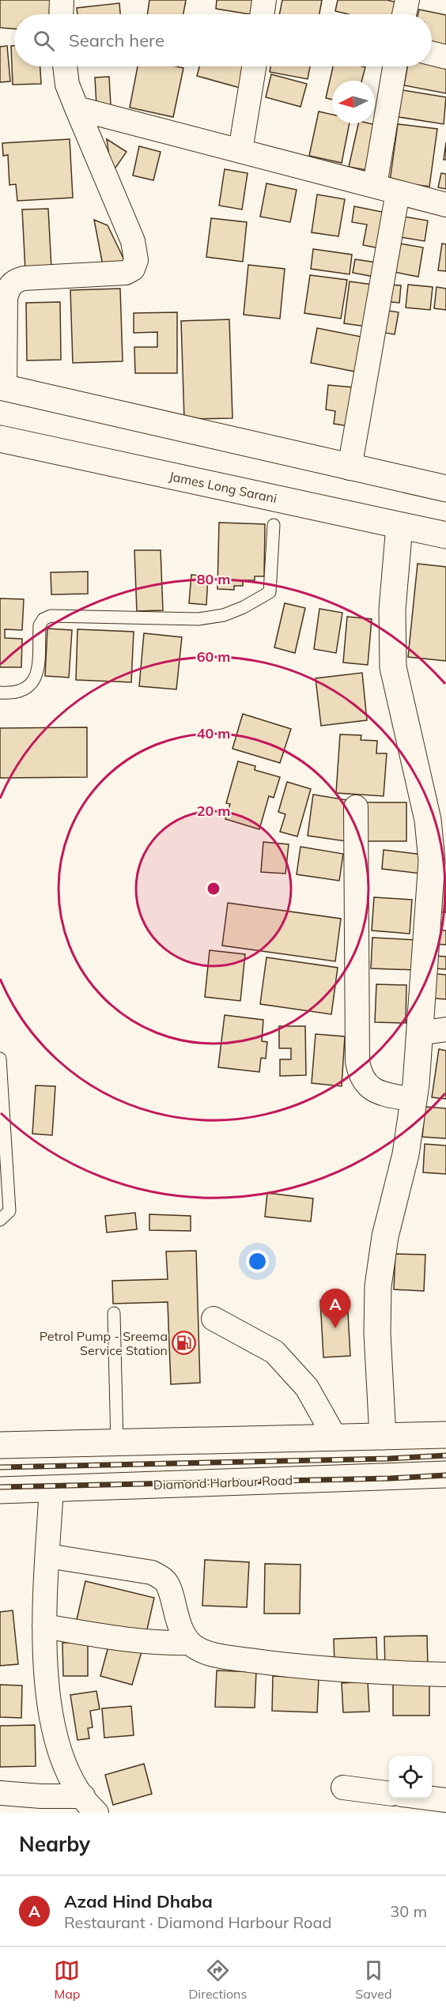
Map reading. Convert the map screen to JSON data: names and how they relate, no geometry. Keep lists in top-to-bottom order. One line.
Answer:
{"streets":{"main road":["James Long Sarani","Diamond Harbour Road"]},"places":{"fuel station":["Petrol Pump - Sreema Service Station"]},"north":"left","page":{"search":"Search here","pins":"A","heading":"Nearby","list":[{"mark":"A","name":"Azad Hind Dhaba","note":"Restaurant · Diamond Harbour Road","value":"30 m"}],"nav":["Map","Directions","Saved"]},"rings":["80 m","60 m","40 m","20 m"]}
